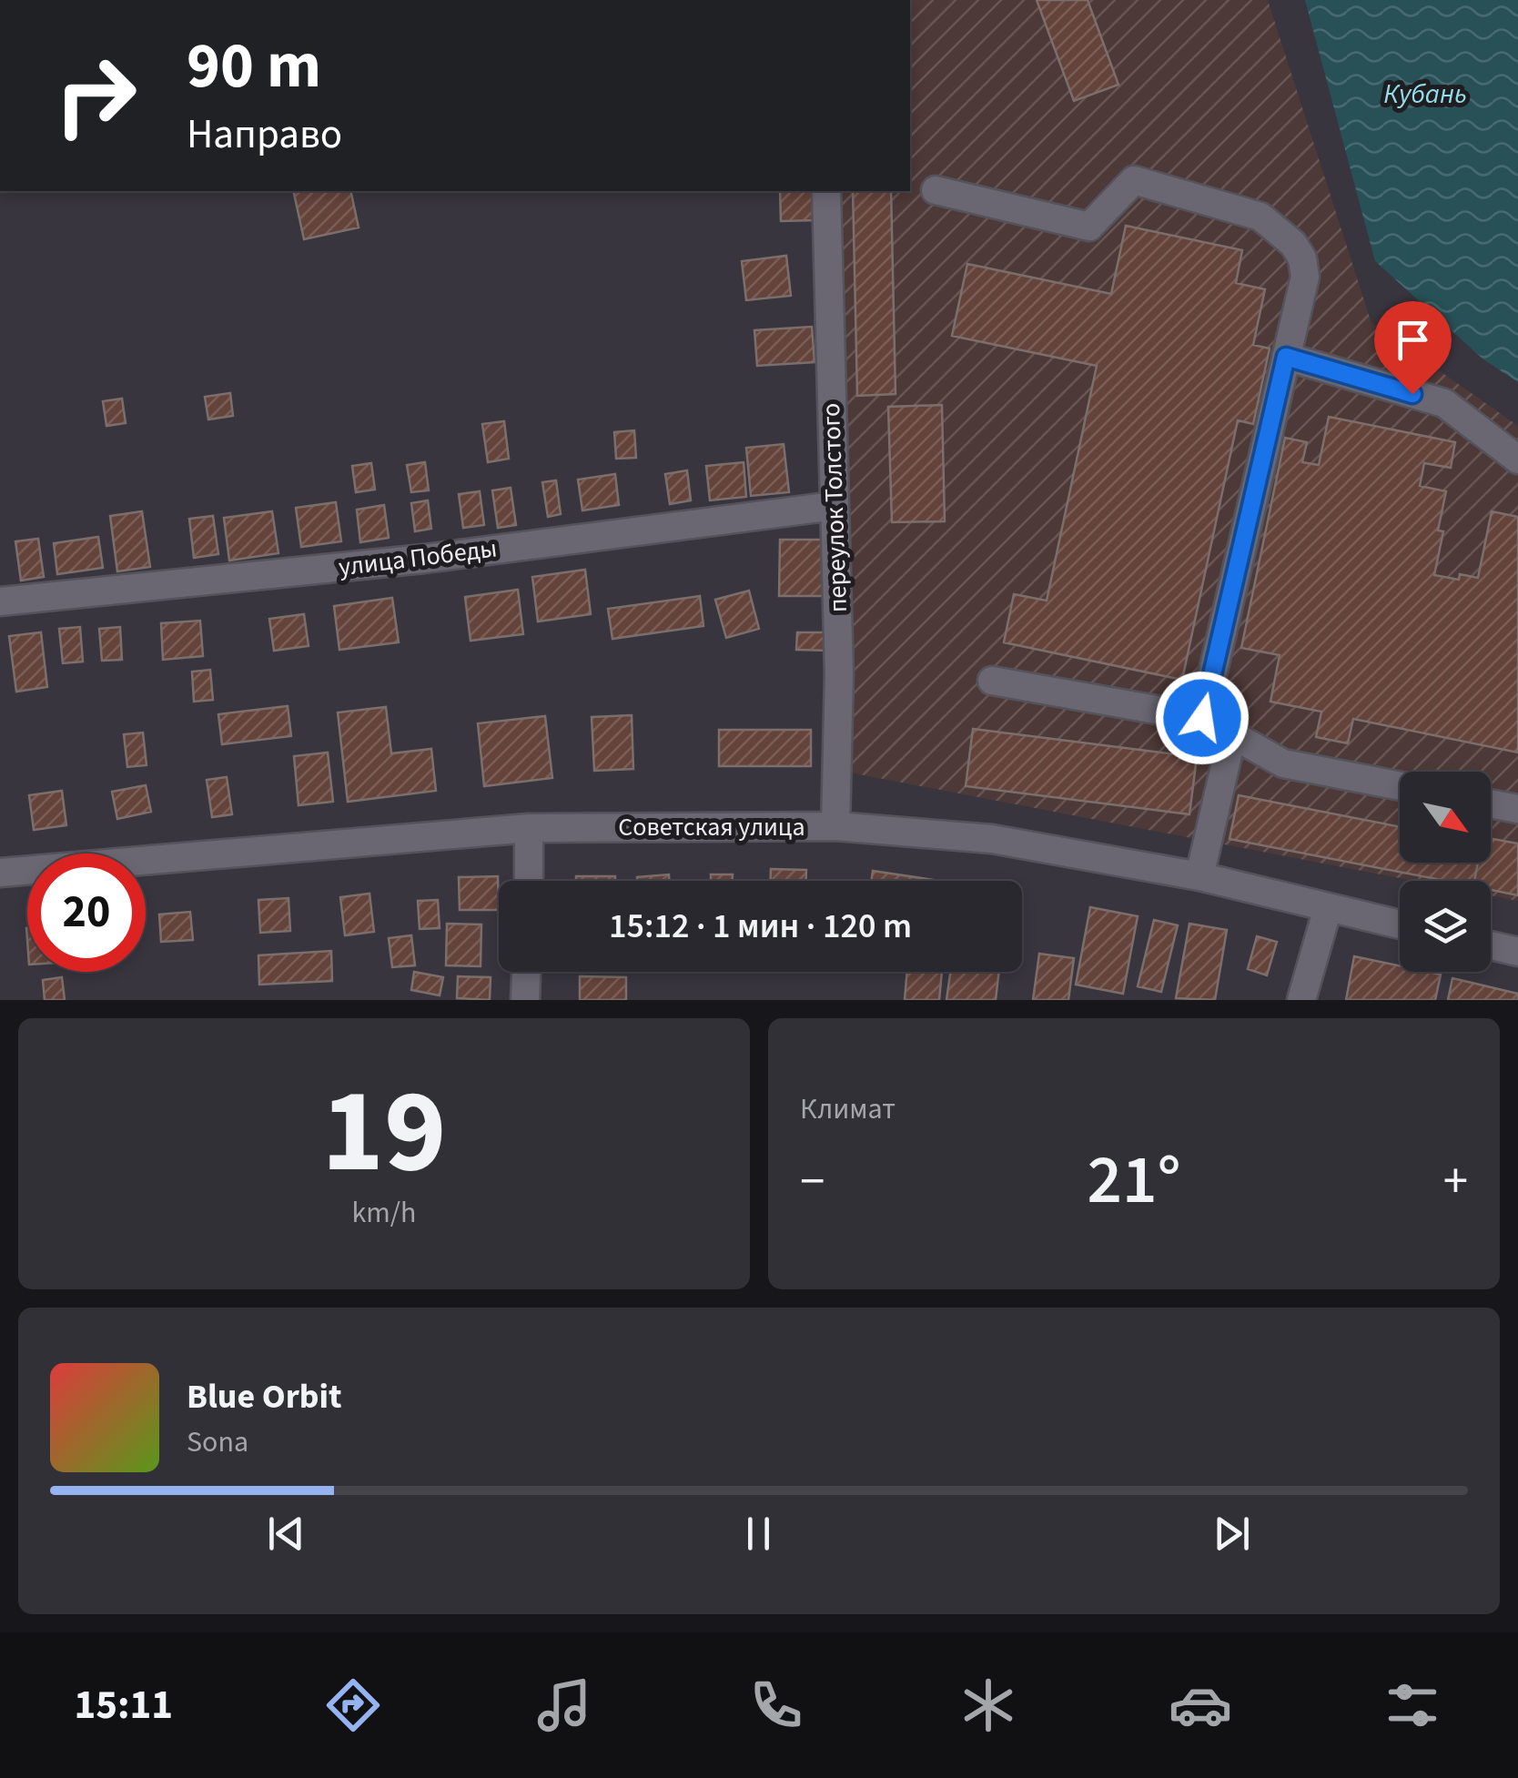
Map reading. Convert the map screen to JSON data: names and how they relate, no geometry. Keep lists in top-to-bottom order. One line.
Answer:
{"streets":{"street":["переулок Толстого","улица Победы","Советская улица"]},"crossings":[["переулок Толстого","улица Победы"],["переулок Толстого","Советская улица"]],"water":["Кубань"],"north":"bottom right","page":{"turn":["90 m","Направо"],"limit":"20","trip":"15:12 · 1 мин · 120 m","tile":[["19","km/h"],"Климат"],"heat":["−","21°","+"],"song":["Blue Orbit","Sona"],"tabs":"15:11"}}
